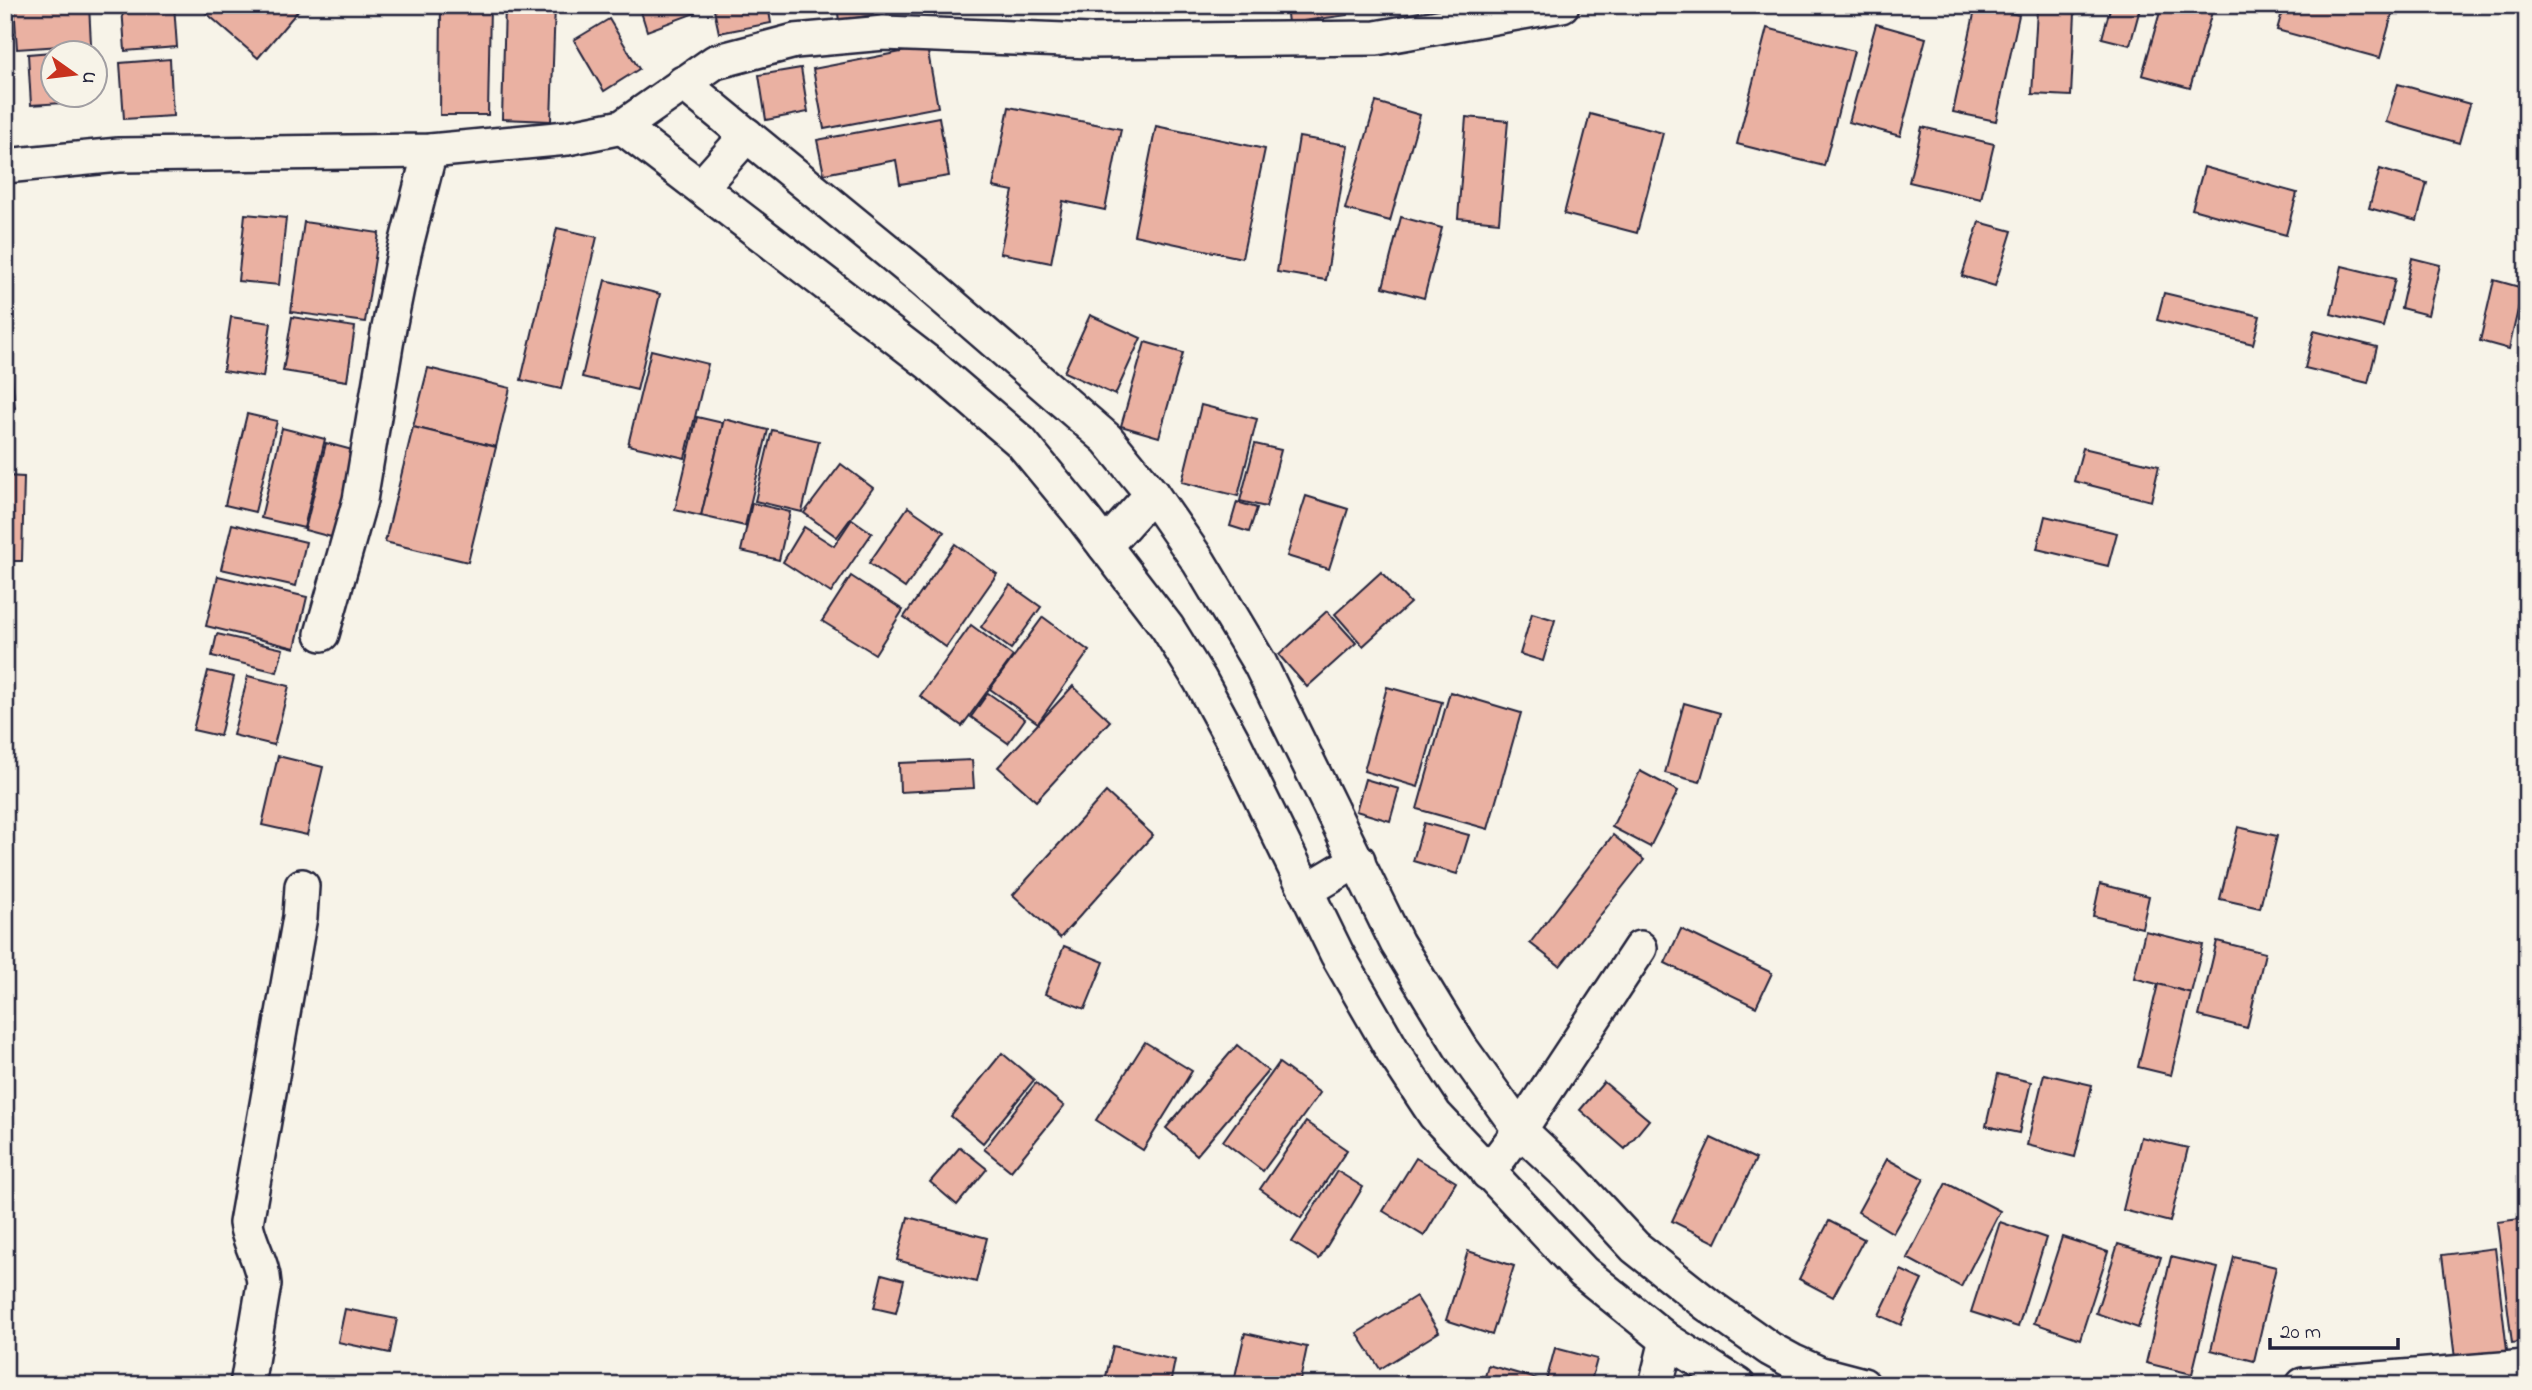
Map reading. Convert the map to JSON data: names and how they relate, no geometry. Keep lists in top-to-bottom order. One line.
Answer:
{"scale_bar":"20 m","north":"right"}
